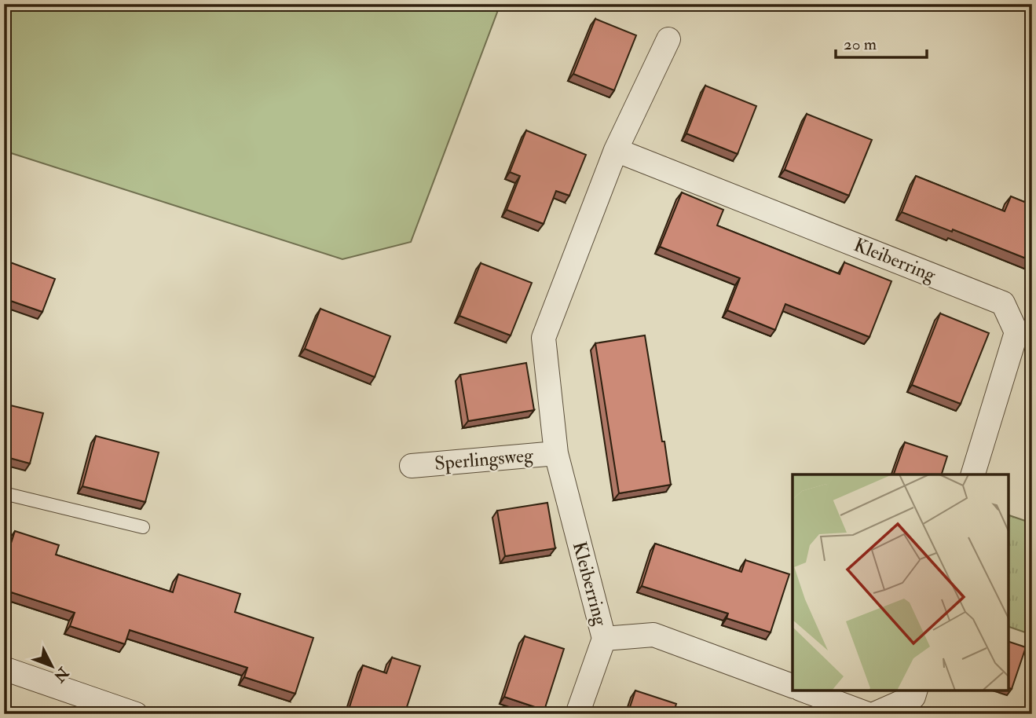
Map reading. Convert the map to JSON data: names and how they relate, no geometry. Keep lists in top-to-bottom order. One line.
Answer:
{"streets":{"street":["Kleiberring","Sperlingsweg"]},"crossings":[["Kleiberring","Sperlingsweg"]],"scale_bar":"20 m","north":"bottom right"}
